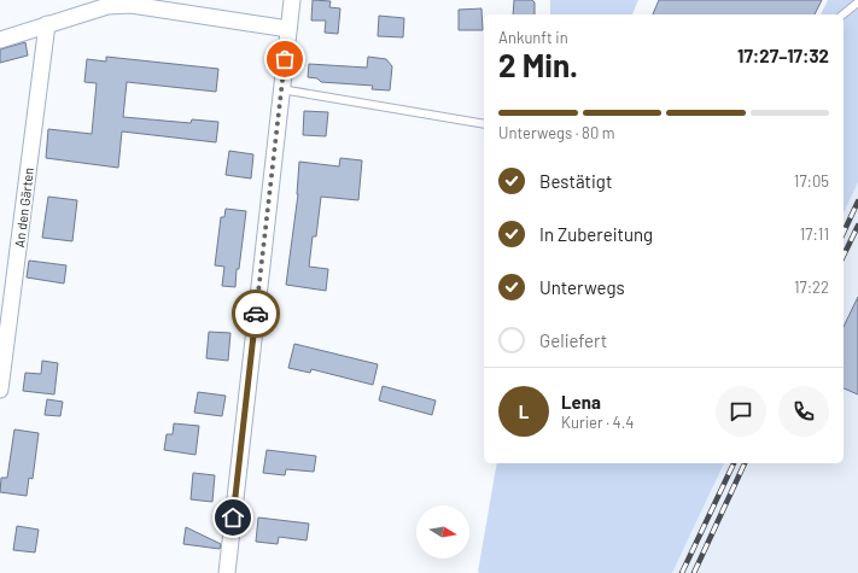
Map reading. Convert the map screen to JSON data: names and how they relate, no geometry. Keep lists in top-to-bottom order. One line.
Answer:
{"streets":{"street":["An den Gärten"]},"north":"right","page":{"heading":["2 Min.","Ankunft in","17:27–17:32"],"panel":["Lena","Kurier · 4.4"],"bar":"Unterwegs · 80 m","list":[["Bestätigt","17:05"],["In Zubereitung","17:11"],["Unterwegs","17:22"],"Geliefert"],"round":"L"}}
